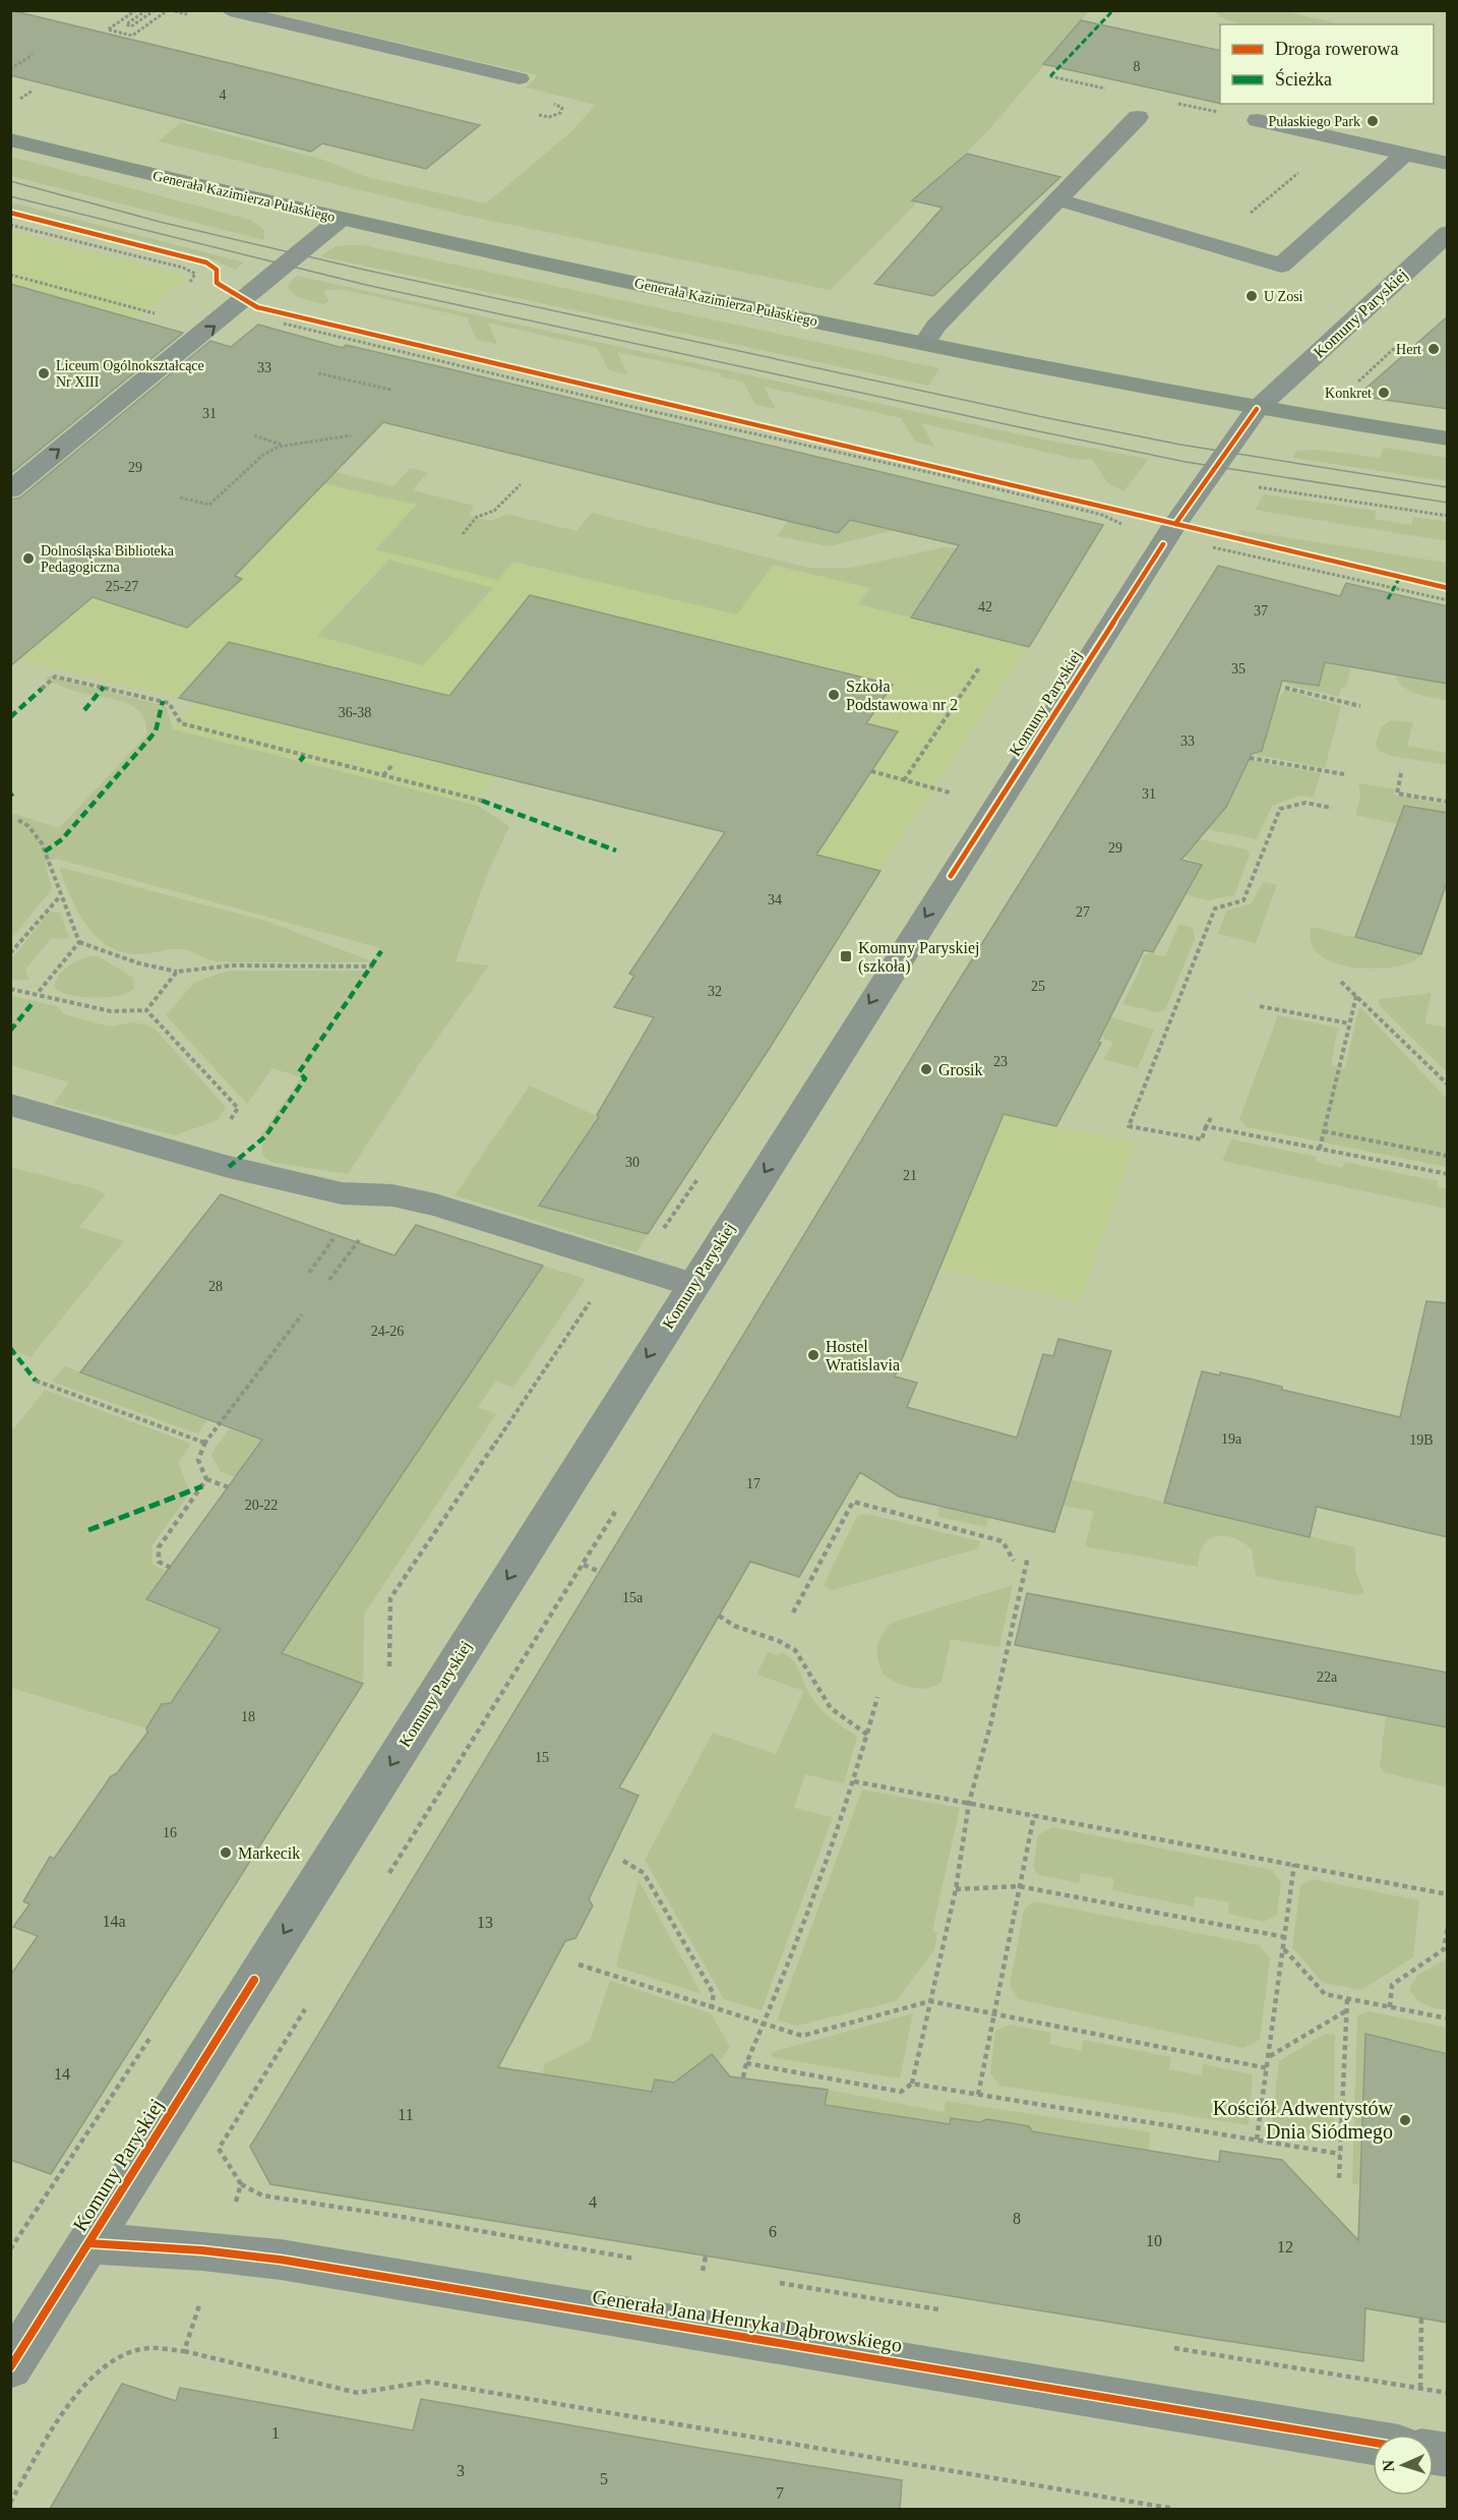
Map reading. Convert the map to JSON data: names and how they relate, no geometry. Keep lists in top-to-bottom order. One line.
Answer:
{"streets":{"main road":["Generała Kazimierza Pułaskiego"],"street":["Komuny Paryskiej","Generała Jana Henryka Dąbrowskiego"]},"crossings":[["Generała Kazimierza Pułaskiego","Komuny Paryskiej"],["Komuny Paryskiej","Generała Jana Henryka Dąbrowskiego"]],"one_way":["Komuny Paryskiej"],"places":{"other":["Pułaskiego Park","U Zosi","Hert","Liceum Ogólnokształcące Nr XIII","Konkret","Dolnośląska Biblioteka Pedagogiczna","Szkoła Podstawowa nr 2","Grosik","Hostel Wratislavia","Markecik","Kościół Adwentystów Dnia Siódmego"],"transit":["Komuny Paryskiej (szkoła)"]},"house_numbers":["8","4","33","31","29","25-27","42","37","35","36-38","33","31","29","34","27","25","32","23","30","21","28","24-26","19a","19B","17","20-22","15a","22a","18","15","16","14a","13","14","11","4","8","6","10","12","1","3","5","7"],"legend":["Droga rowerowa","Ścieżka"],"north":"left"}
